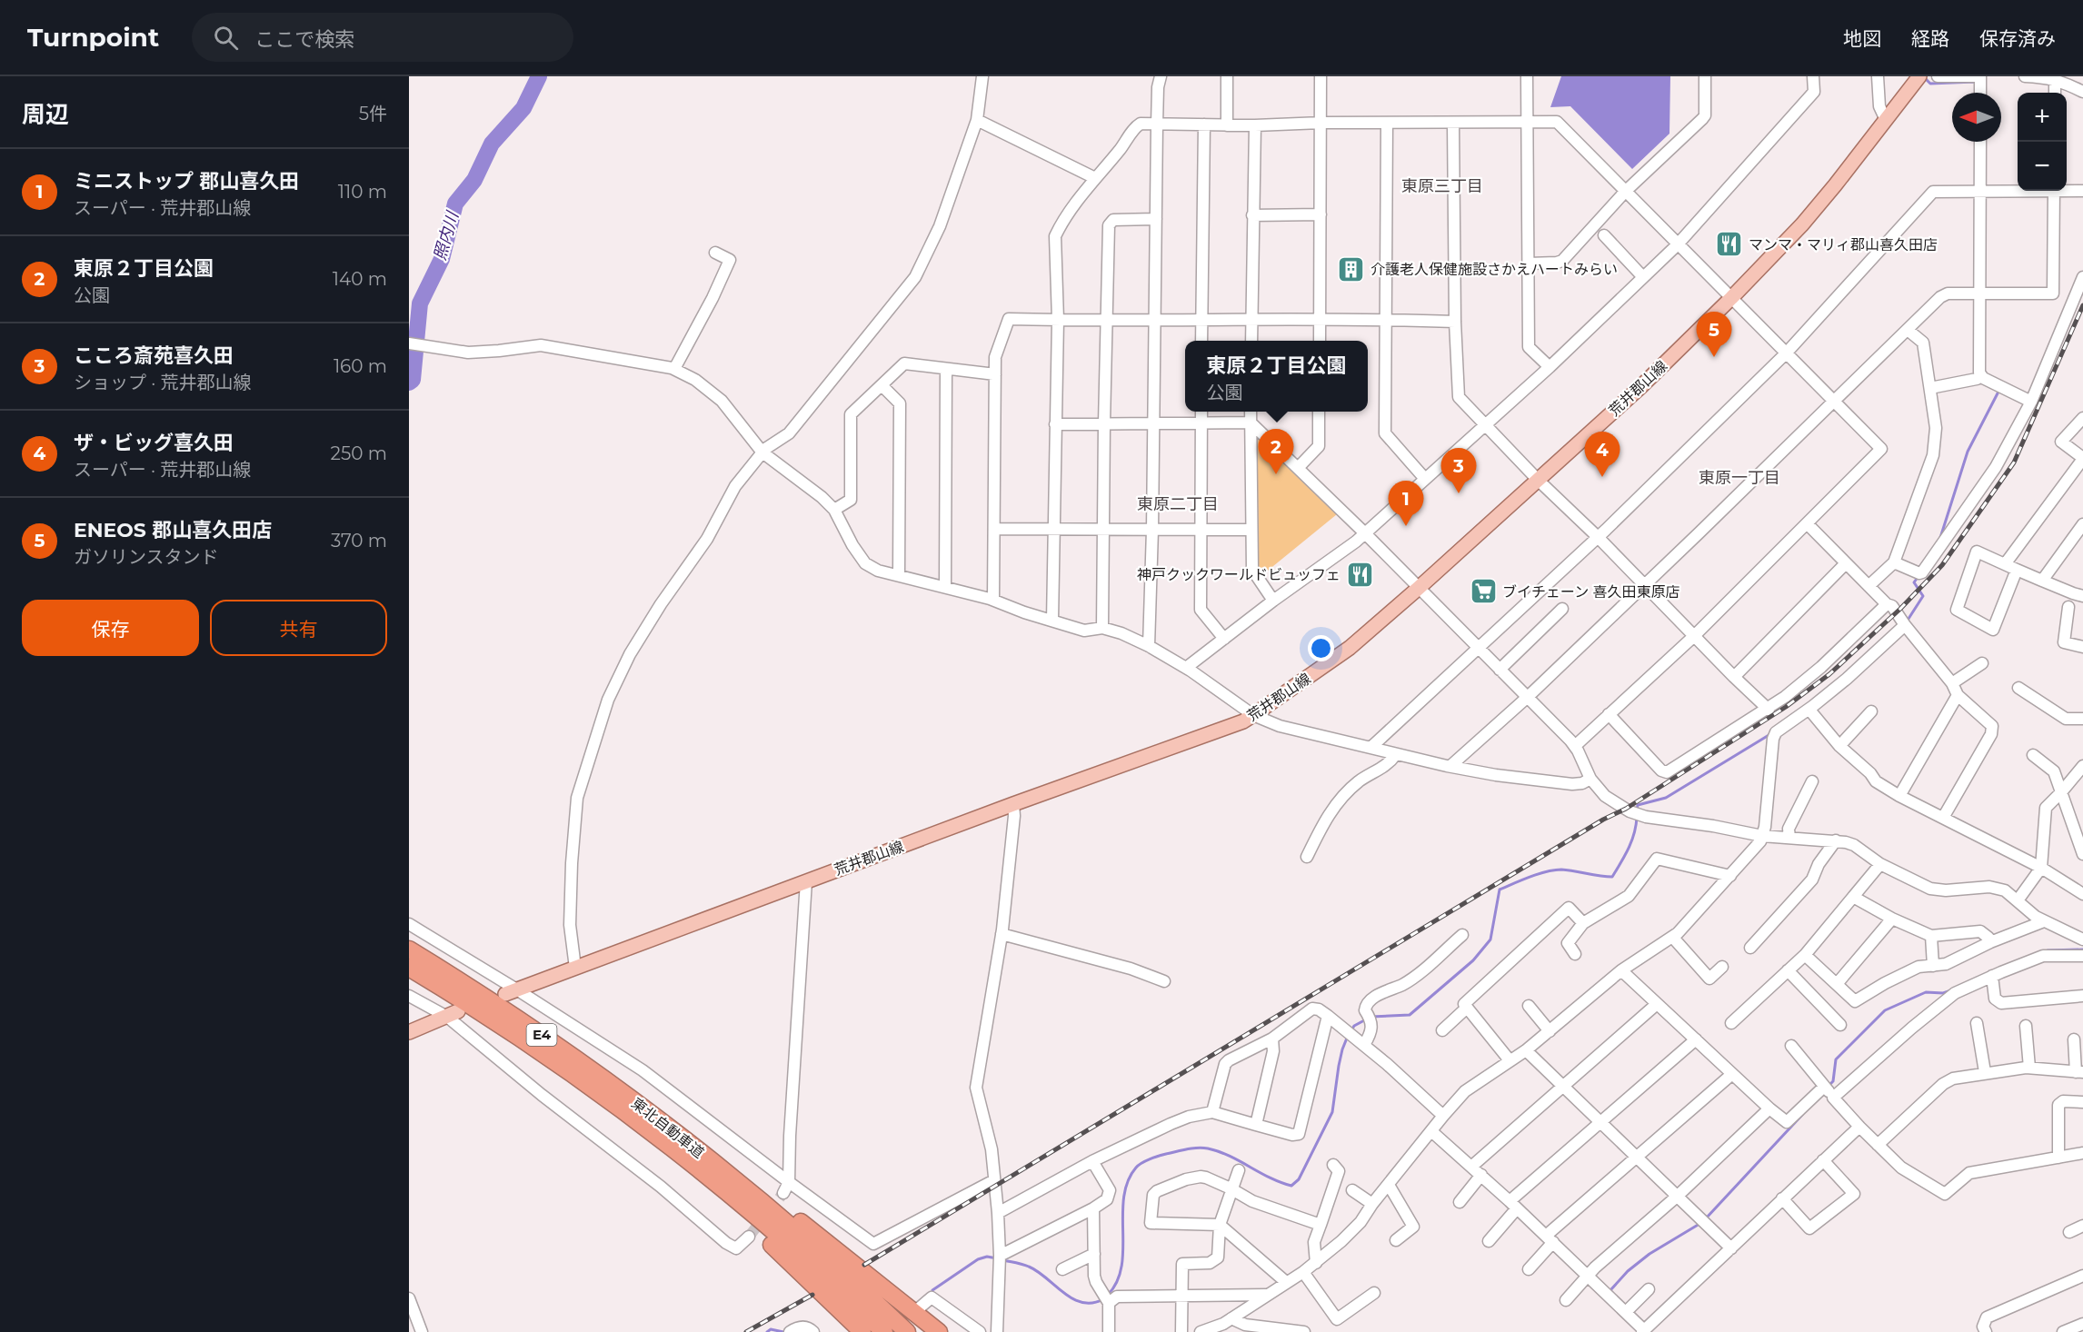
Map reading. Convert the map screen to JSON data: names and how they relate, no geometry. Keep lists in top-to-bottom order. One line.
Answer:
{"streets":{"highway":["E4","東北自動車道"],"main road":["荒井郡山線"]},"districts":["東原三丁目","東原一丁目","東原二丁目"],"water":["照内川"],"places":{"restaurant":["マンマ・マリィ郡山喜久田店","神戸クックワールドビュッフェ"],"building":["介護老人保健施設さかえハートみらい"],"supermarket":["ブイチェーン 喜久田東原店"]},"north":"left","page":{"header":"Turnpoint","search":"ここで検索","nav":["地図","経路","保存済み"],"heading":["周辺","5件"],"map_buttons":["+","−"],"list":[{"mark":"1","name":"ミニストップ 郡山喜久田","note":"スーパー · 荒井郡山線","value":"110 m"},{"mark":"2","name":"東原２丁目公園","note":"公園","value":"140 m"},{"mark":"3","name":"こころ斎苑喜久田","note":"ショップ · 荒井郡山線","value":"160 m"},{"mark":"4","name":"ザ・ビッグ喜久田","note":"スーパー · 荒井郡山線","value":"250 m"},{"mark":"5","name":"ENEOS 郡山喜久田店","note":"ガソリンスタンド","value":"370 m"}],"pins":["5","2","4","3","1"],"popup":["東原２丁目公園","公園"],"buttons":["保存","共有"]}}
